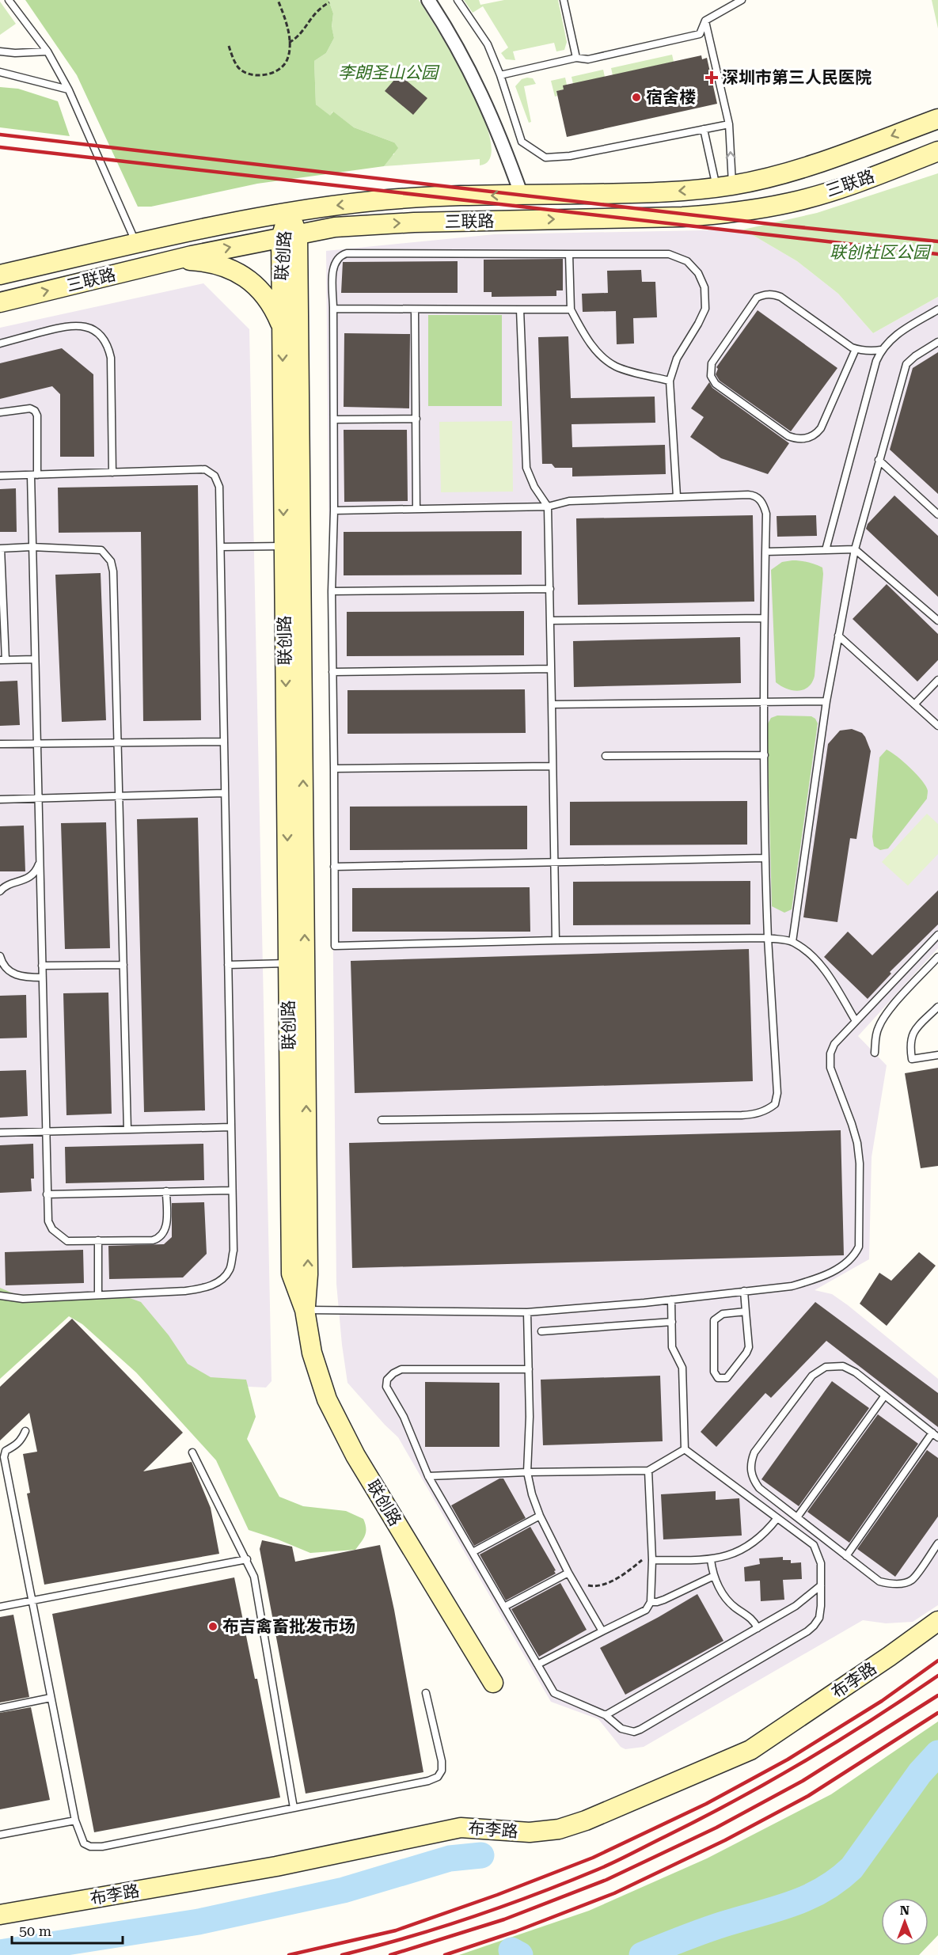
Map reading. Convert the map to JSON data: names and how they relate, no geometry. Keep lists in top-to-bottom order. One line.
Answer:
{"streets":{"street":["三联路","联创路","布李路"]},"crossings":[["三联路","联创路"]],"parks":["李朗圣山公园","联创社区公园"],"places":{"health":["深圳市第三人民医院"],"other":["宿舍楼","布吉禽畜批发市场"]},"scale_bar":"50 m","north":"top"}
